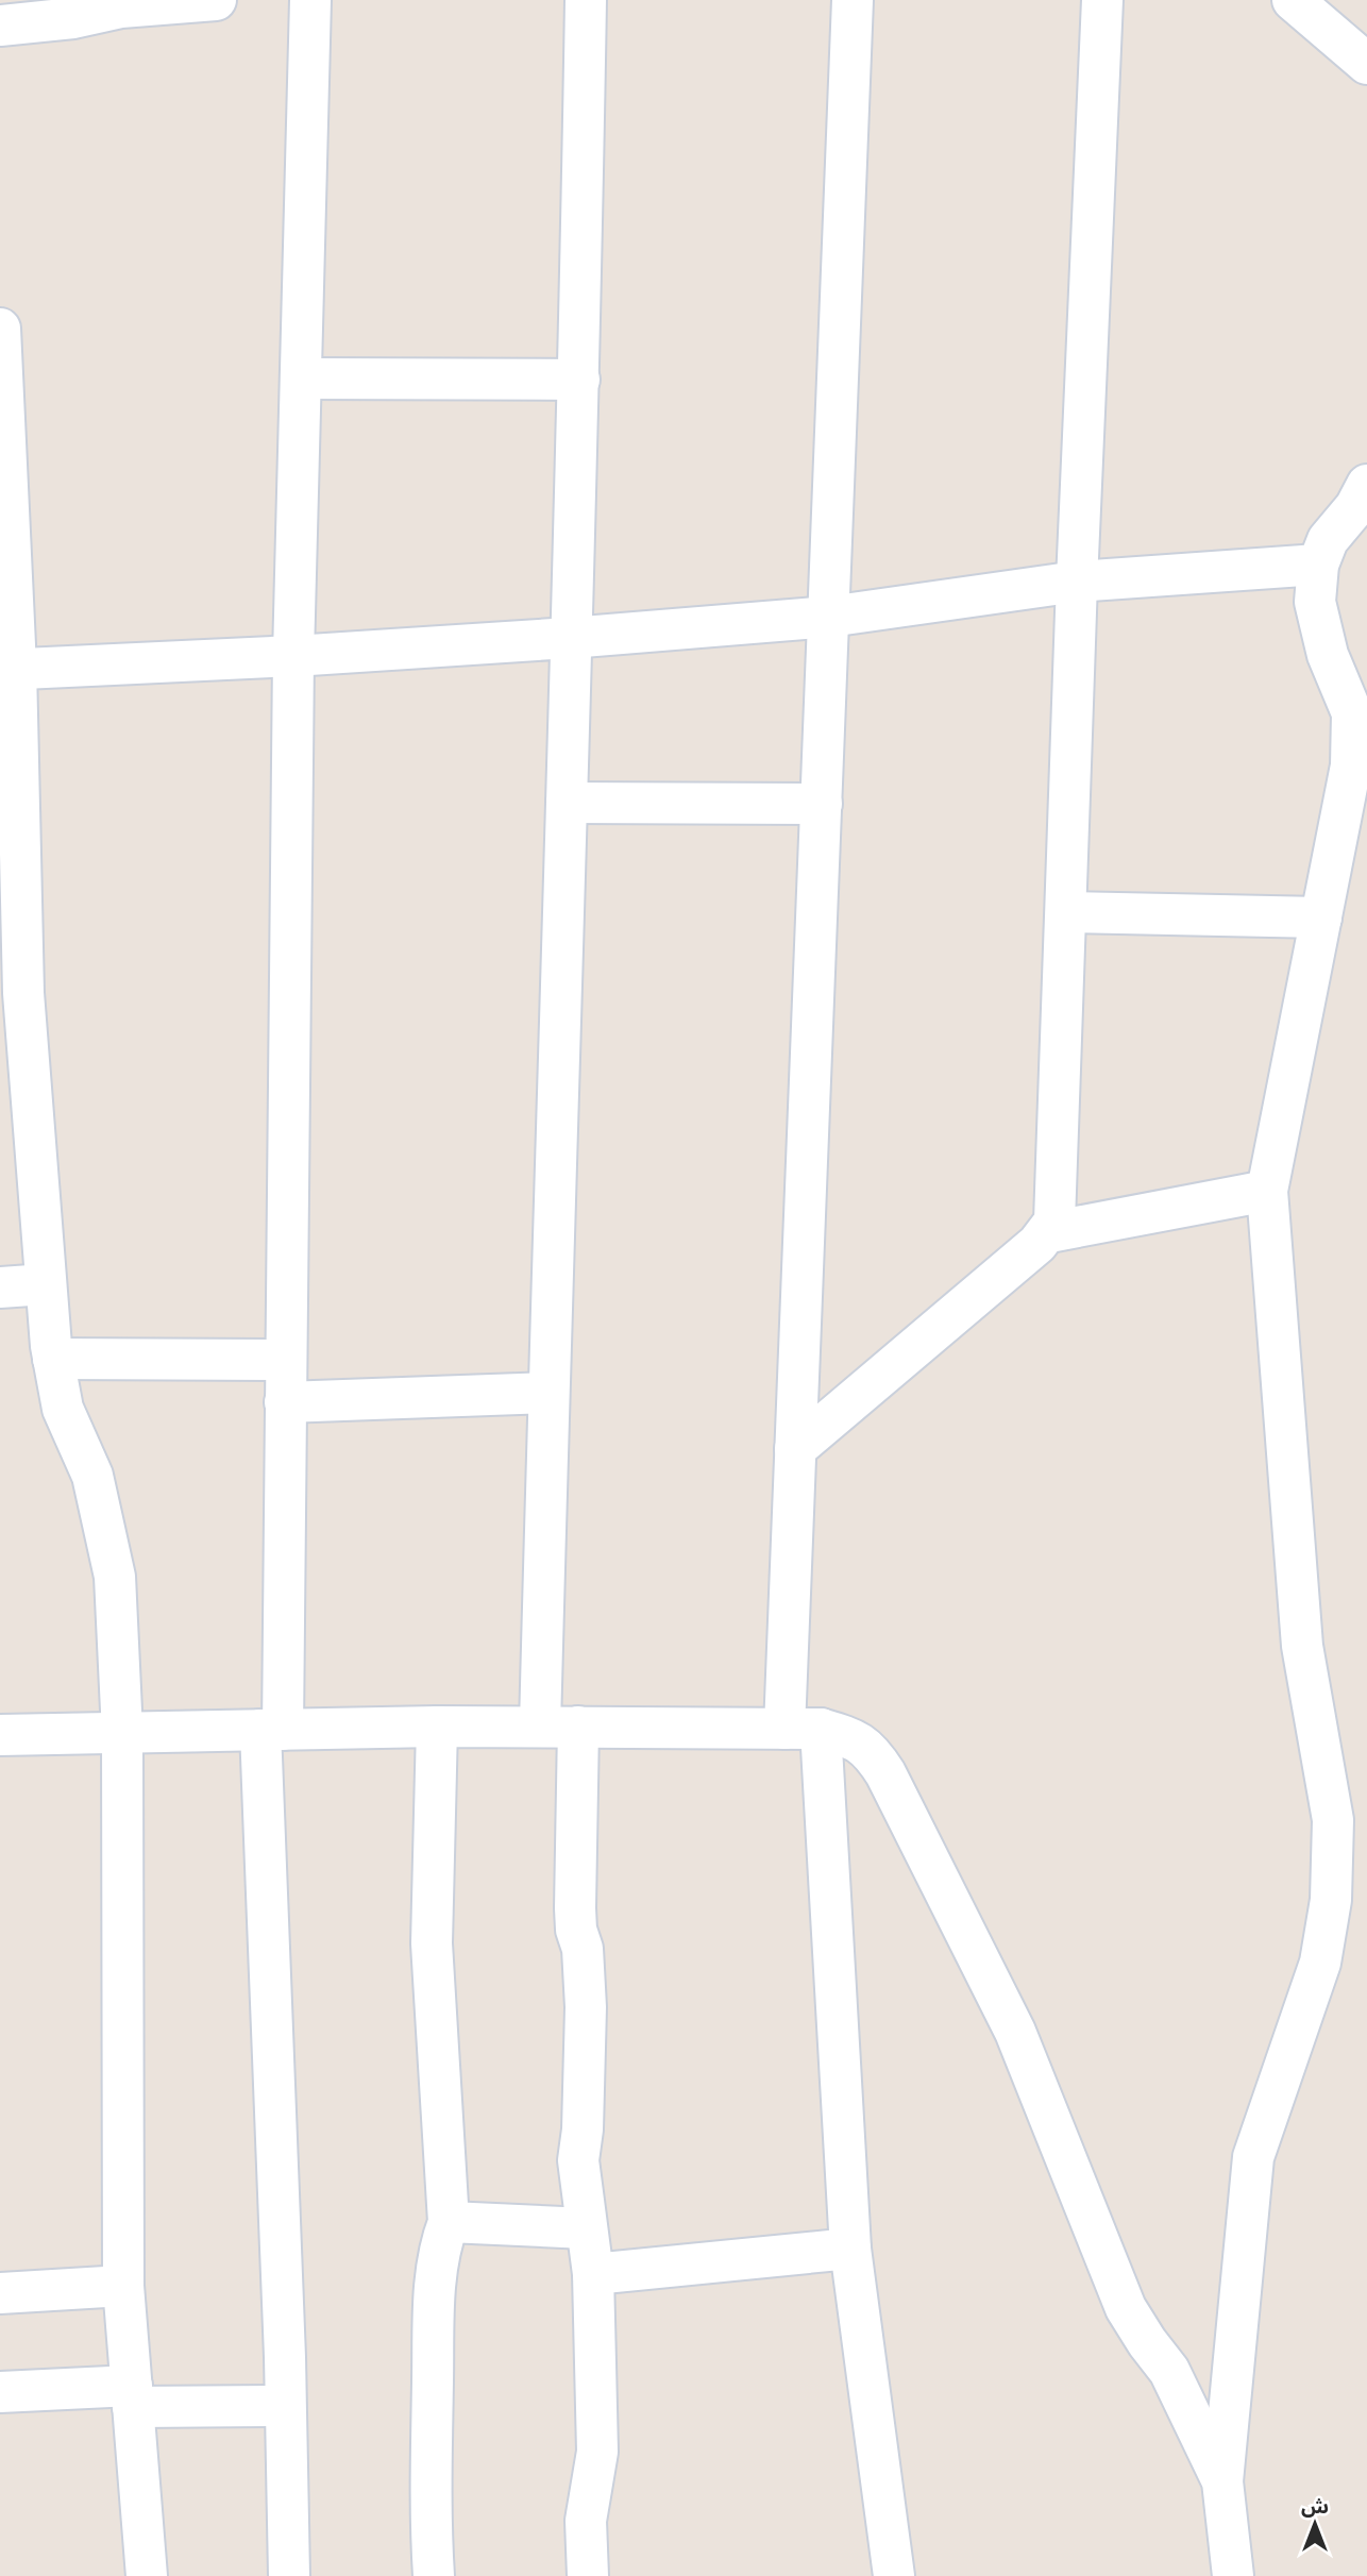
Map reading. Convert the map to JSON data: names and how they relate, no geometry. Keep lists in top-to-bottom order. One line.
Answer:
{"north":"top"}
